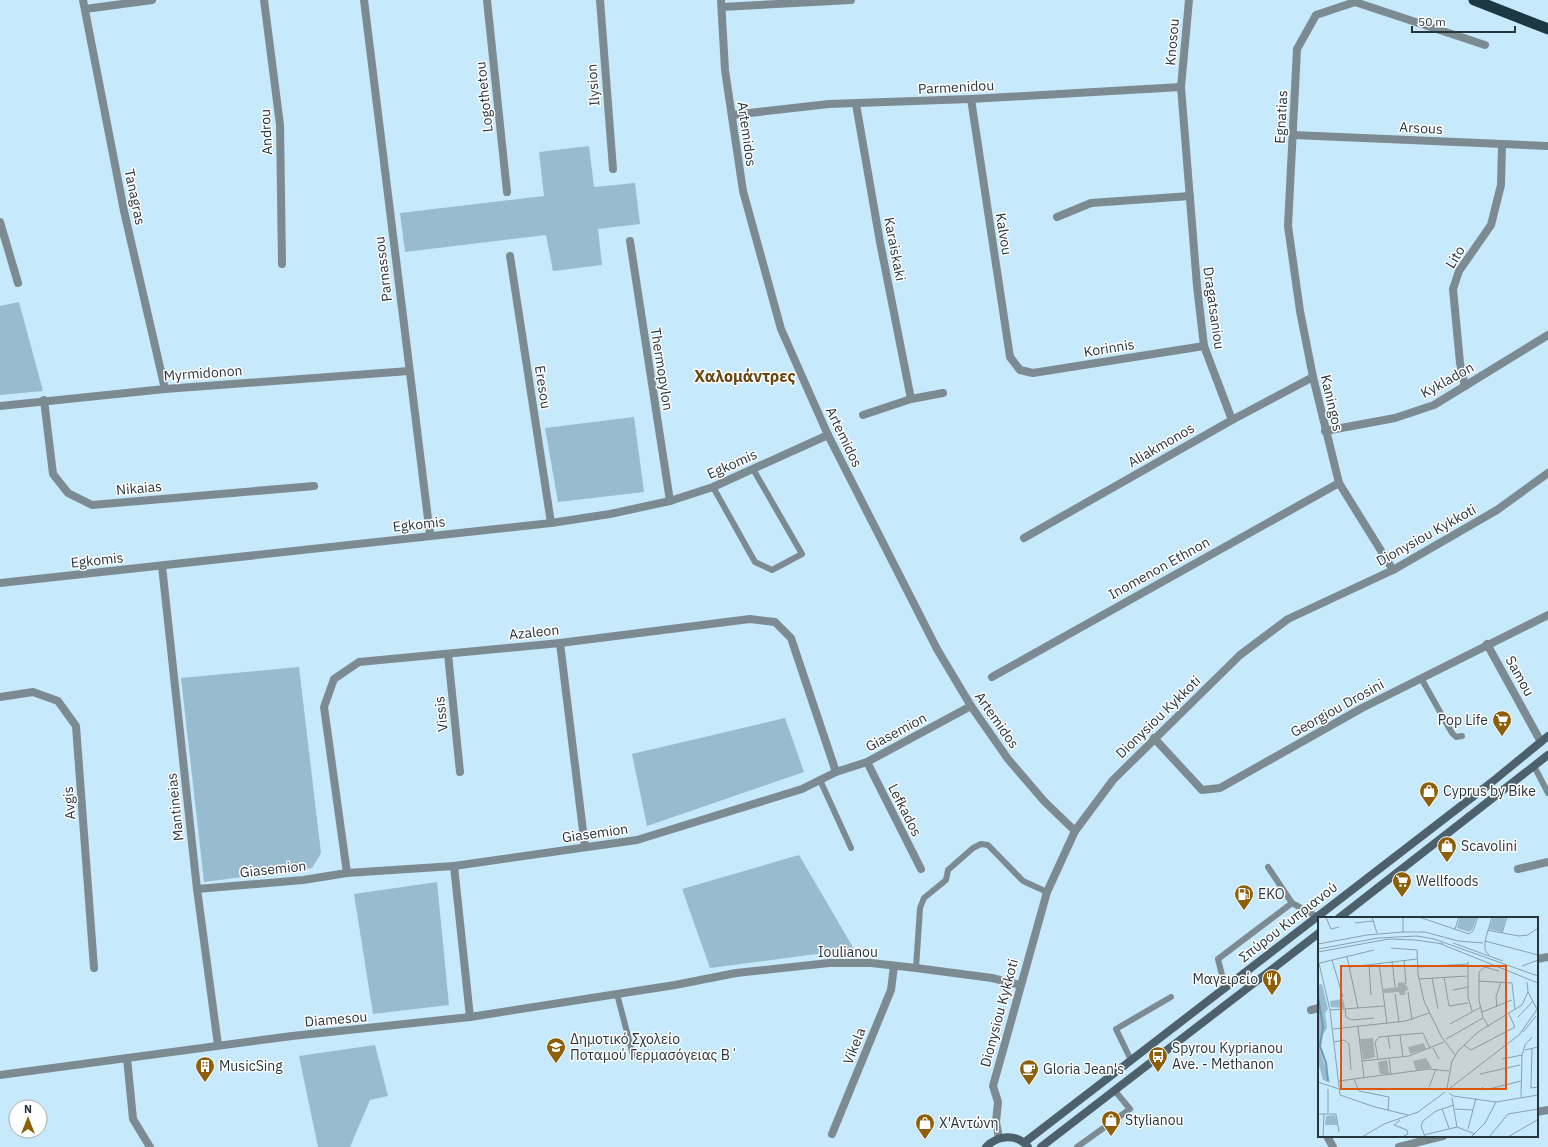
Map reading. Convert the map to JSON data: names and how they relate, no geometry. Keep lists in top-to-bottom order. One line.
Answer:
{"streets":{"main road":["Σπύρου Κυπριανού"],"street":["Knosou","Ilysion","Parmenidou","Logothetou","Egnatias","Arsous","Androu","Artemidos","Tanagras","Kalvou","Karaiskaki","Lito","Parnassou","Dragatsaniou","Korinnis","Thermopylon","Myrmidonon","Kykladon","Eresou","Kaningos","Aliakmonos","Egkomis","Nikaias","Dionysiou Kykkoti","Inomenon Ethnon","Azaleon","Samou","Georgiou Drosini","Vissis","Giasemion","Avgis","Mantineias","Lefkados","Ioulianou","Diamesou","Vikela"]},"crossings":[["Knosou","Parmenidou"],["Knosou","Dragatsaniou"],["Parmenidou","Artemidos"],["Parmenidou","Kalvou"],["Parmenidou","Karaiskaki"],["Parmenidou","Dragatsaniou"],["Egnatias","Arsous"],["Egnatias","Kaningos"],["Arsous","Lito"],["Artemidos","Egkomis"],["Artemidos","Dionysiou Kykkoti"],["Artemidos","Giasemion"],["Tanagras","Myrmidonon"],["Kalvou","Korinnis"],["Lito","Kykladon"],["Parnassou","Myrmidonon"],["Parnassou","Egkomis"],["Dragatsaniou","Korinnis"],["Dragatsaniou","Aliakmonos"],["Thermopylon","Egkomis"],["Myrmidonon","Nikaias"],["Kykladon","Kaningos"],["Eresou","Egkomis"],["Kaningos","Aliakmonos"],["Kaningos","Dionysiou Kykkoti"],["Kaningos","Inomenon Ethnon"],["Egkomis","Mantineias"],["Dionysiou Kykkoti","Georgiou Drosini"],["Dionysiou Kykkoti","Ioulianou"],["Azaleon","Vissis"],["Azaleon","Giasemion"],["Samou","Georgiou Drosini"],["Samou","Σπύρου Κυπριανού"],["Giasemion","Mantineias"],["Giasemion","Lefkados"],["Mantineias","Diamesou"],["Ioulianou","Diamesou"],["Ioulianou","Vikela"]],"districts":["Χαλομάντρες"],"places":{"supermarket":["Pop Life","Wellfoods"],"shop":["Cyprus by Bike","Scavolini","Stylianou","Χ'Αντώνη"],"fuel station":["EKO"],"restaurant":["Μαγειρείο"],"school or university":["Δημοτικό Σχολείο Ποταμού Γερμασόγειας Β΄"],"bus stop":["Spyrou Kyprianou Ave. - Methanon"],"building":["MusicSing"],"cafe":["Gloria Jean's"]},"scale_bar":"50 m","north":"top"}
